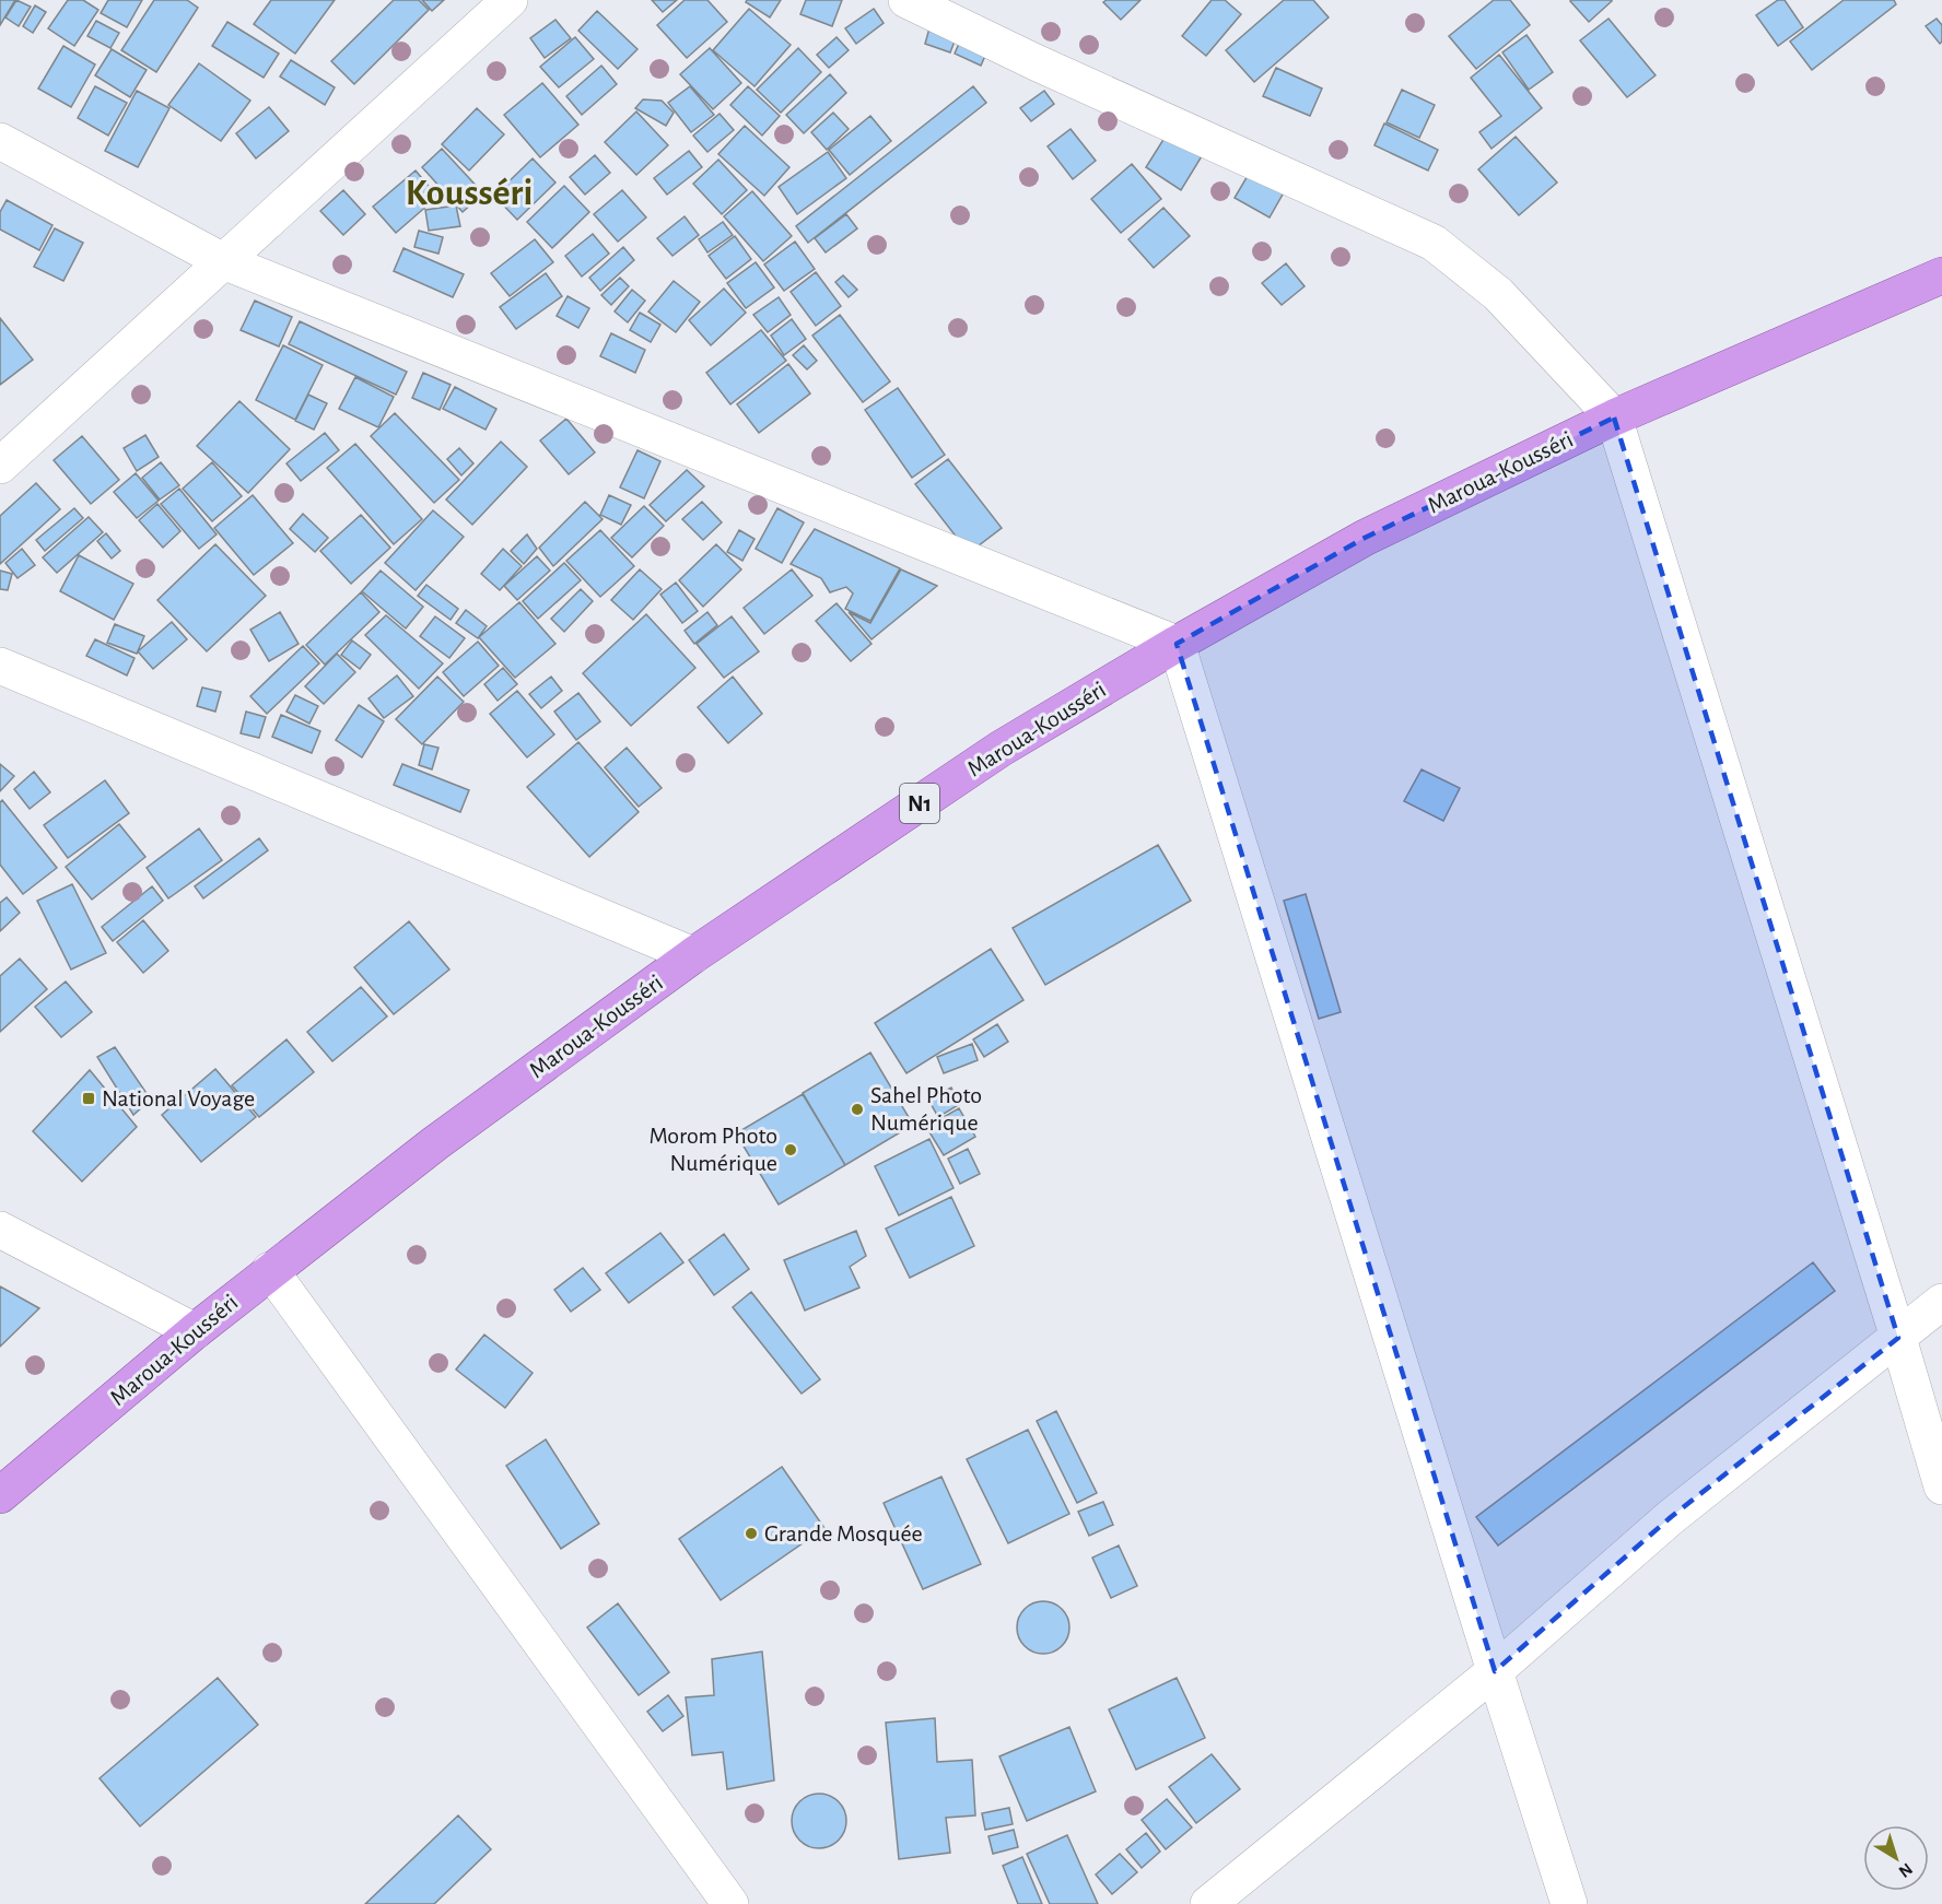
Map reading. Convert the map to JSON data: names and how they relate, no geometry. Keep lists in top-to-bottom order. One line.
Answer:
{"streets":{"highway":["Maroua-Kousséri","N1"]},"districts":["Kousséri"],"places":{"transit":["National Voyage"],"other":["Sahel Photo Numérique","Morom Photo Numérique","Grande Mosquée"]},"north":"bottom right"}
